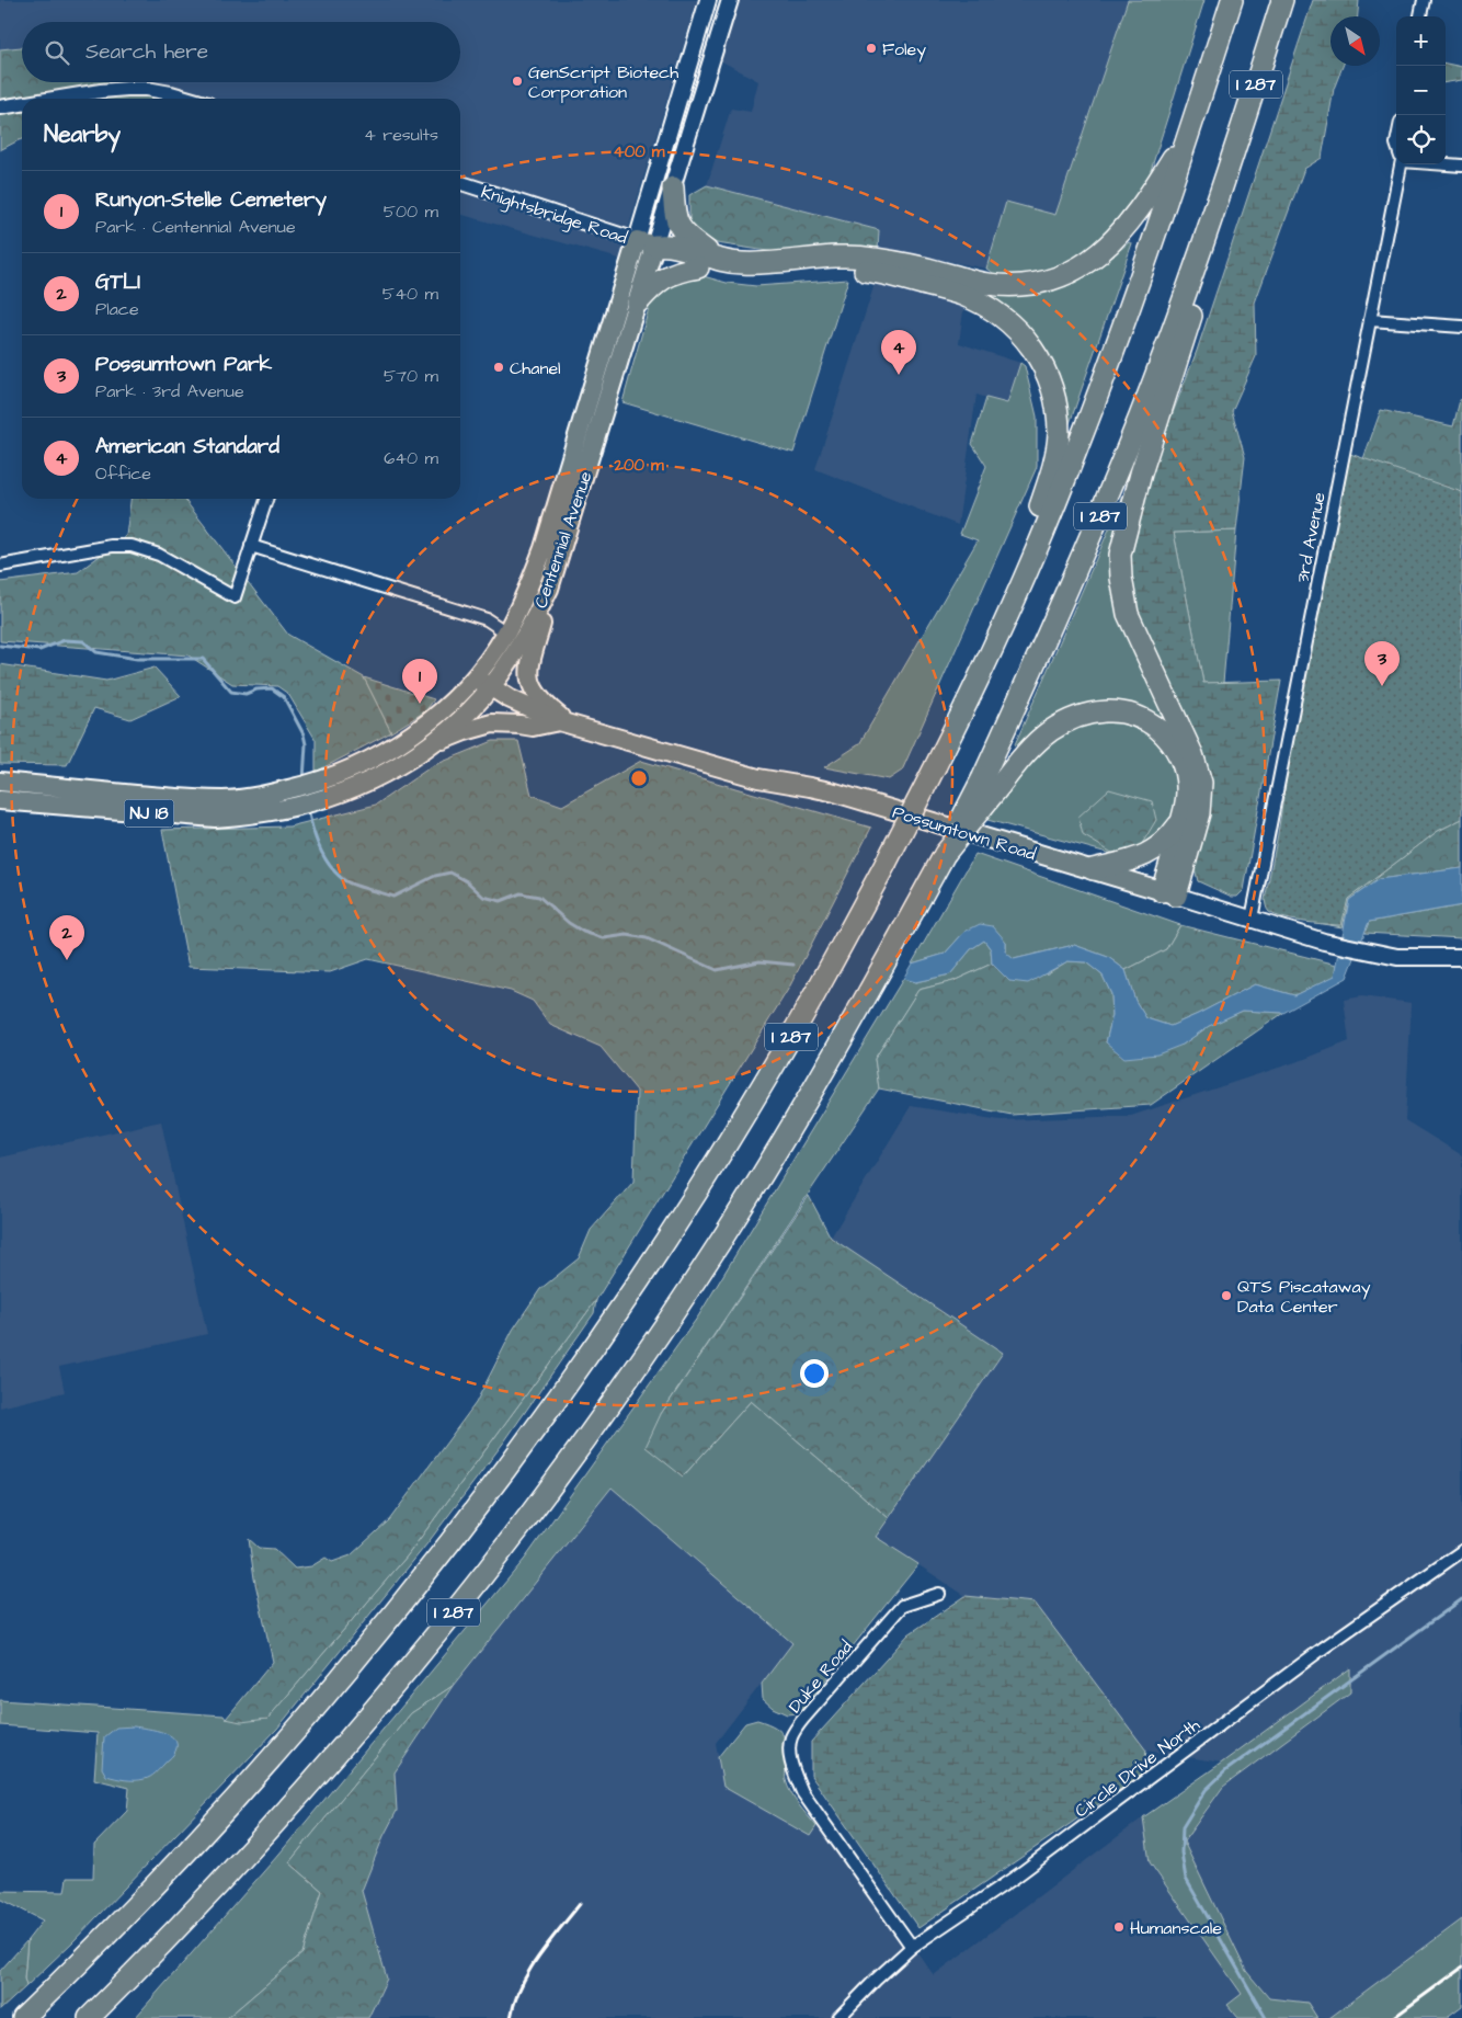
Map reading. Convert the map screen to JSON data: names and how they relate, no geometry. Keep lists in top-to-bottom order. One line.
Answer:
{"streets":{"highway":["I 287","Centennial Avenue","NJ 18","Possumtown Road"],"street":["Knightsbridge Road","3rd Avenue","Duke Road","Circle Drive North"]},"crossings":[["Knightsbridge Road","Centennial Avenue"],["3rd Avenue","Possumtown Road"],["Centennial Avenue","Possumtown Road"],["Duke Road","Circle Drive North"]],"places":["Foley","GenScript Biotech Corporation","Chanel","QTS Piscataway Data Center","Humanscale"],"north":"bottom right","page":{"map_buttons":["+","−"],"search":"Search here","heading":["Nearby","4 results"],"list":[{"mark":"1","name":"Runyon-Stelle Cemetery","note":"Park · Centennial Avenue","value":"500 m"},{"mark":"2","name":"GTLI","note":"Place","value":"540 m"},{"mark":"3","name":"Possumtown Park","note":"Park · 3rd Avenue","value":"570 m"},{"mark":"4","name":"American Standard","note":"Office","value":"640 m"}],"pins":["4","3","1","2"]},"rings":["400 m","200 m"]}
